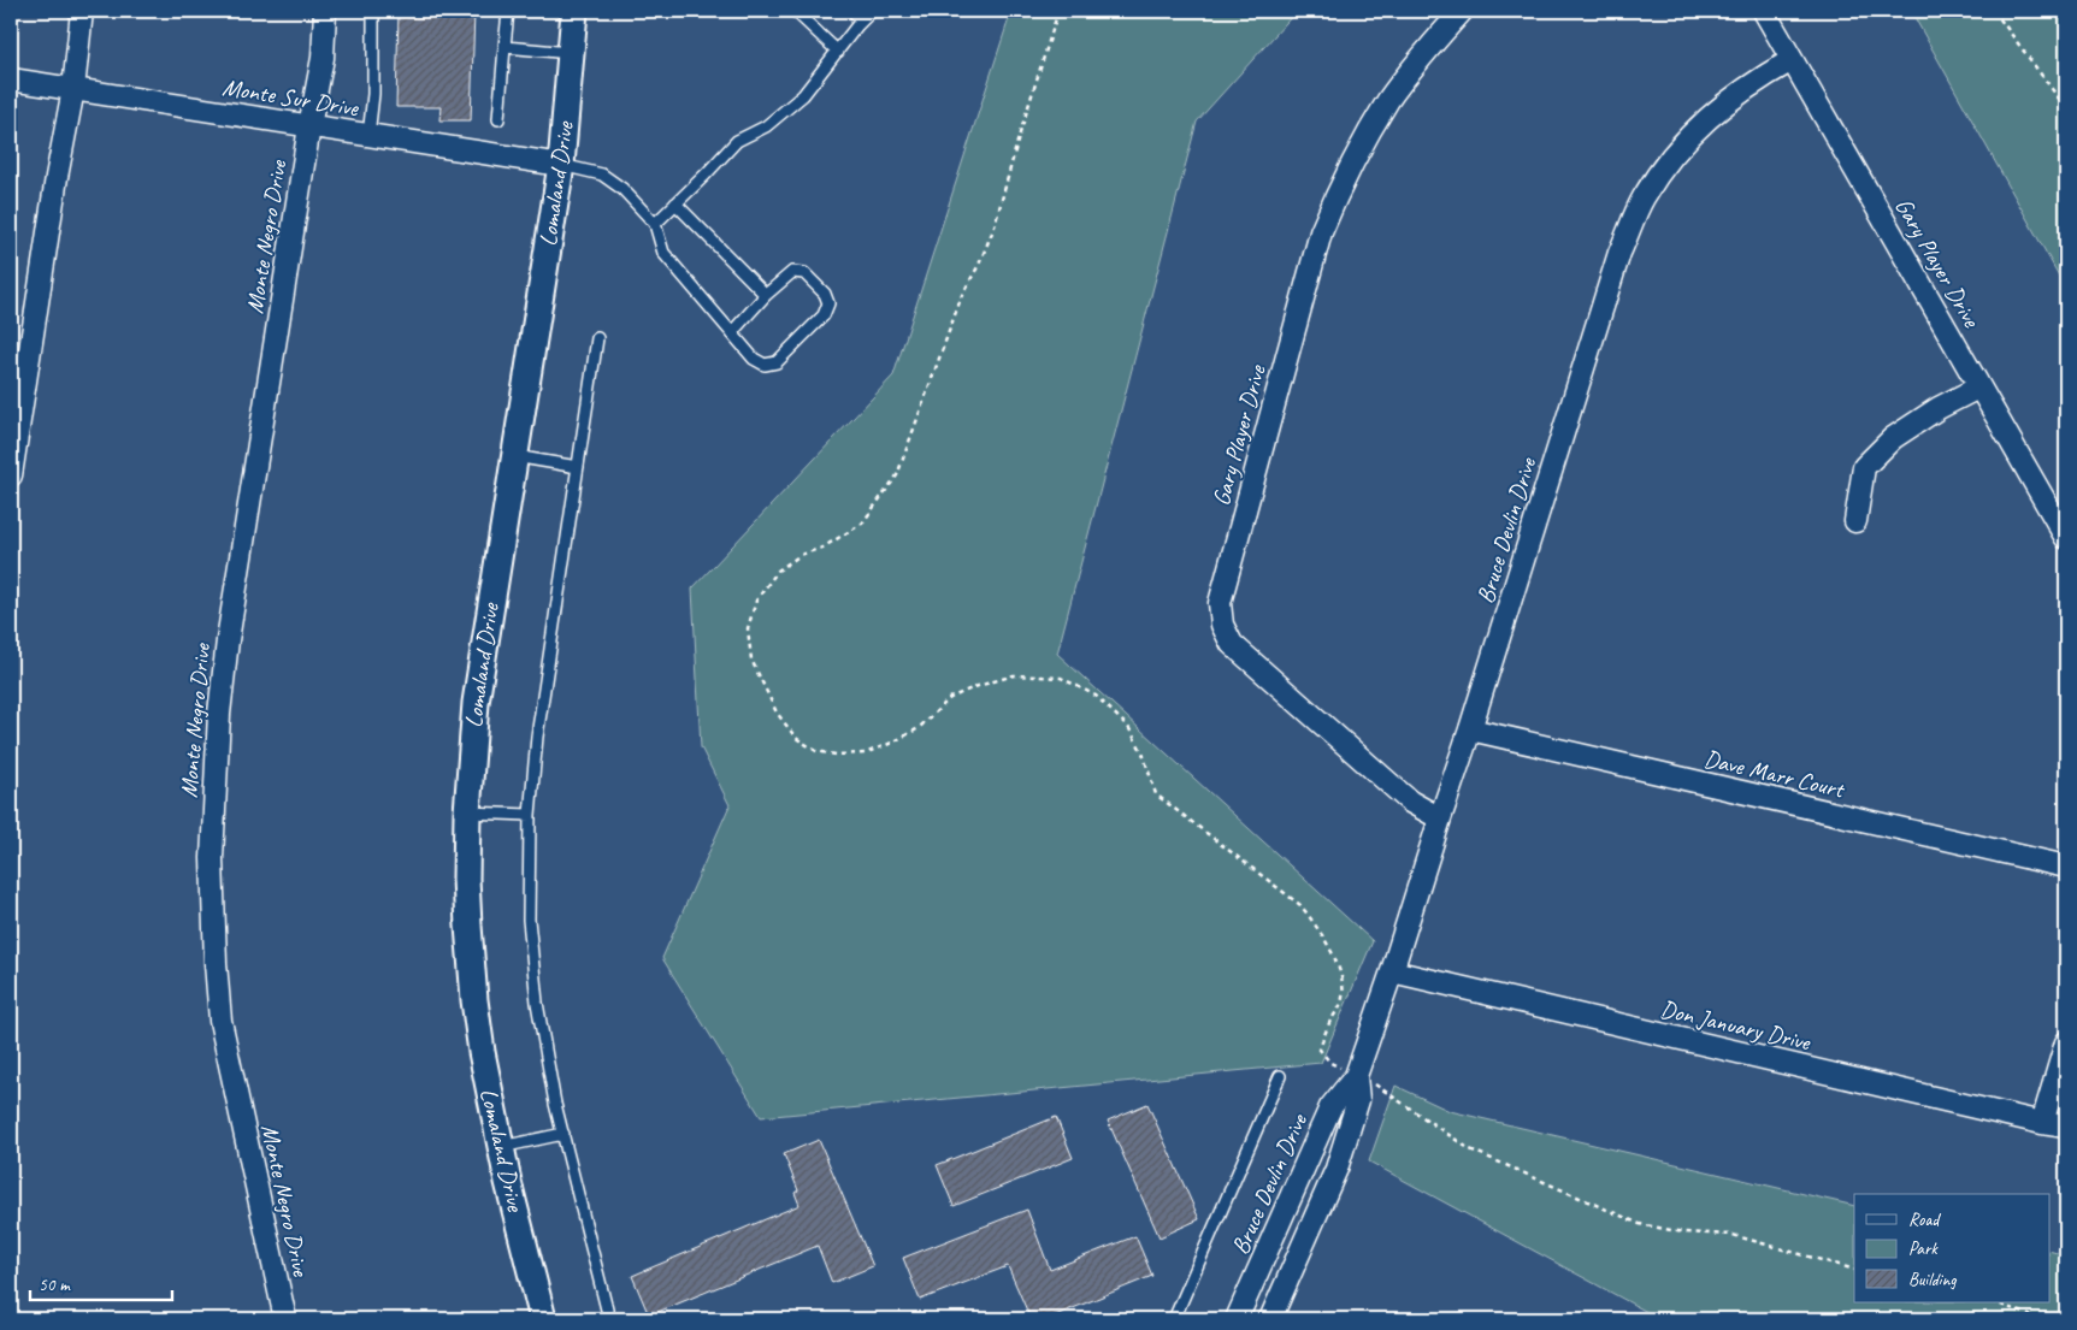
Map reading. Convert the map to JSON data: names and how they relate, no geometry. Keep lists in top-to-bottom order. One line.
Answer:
{"streets":{"street":["Monte Sur Drive","Lomaland Drive","Monte Negro Drive","Gary Player Drive","Bruce Devlin Drive","Dave Marr Court","Don January Drive"]},"crossings":[["Monte Sur Drive","Lomaland Drive"],["Monte Sur Drive","Monte Negro Drive"],["Gary Player Drive","Bruce Devlin Drive"],["Bruce Devlin Drive","Dave Marr Court"],["Bruce Devlin Drive","Don January Drive"]],"legend":["Road","Park","Building"],"scale_bar":"50 m"}
